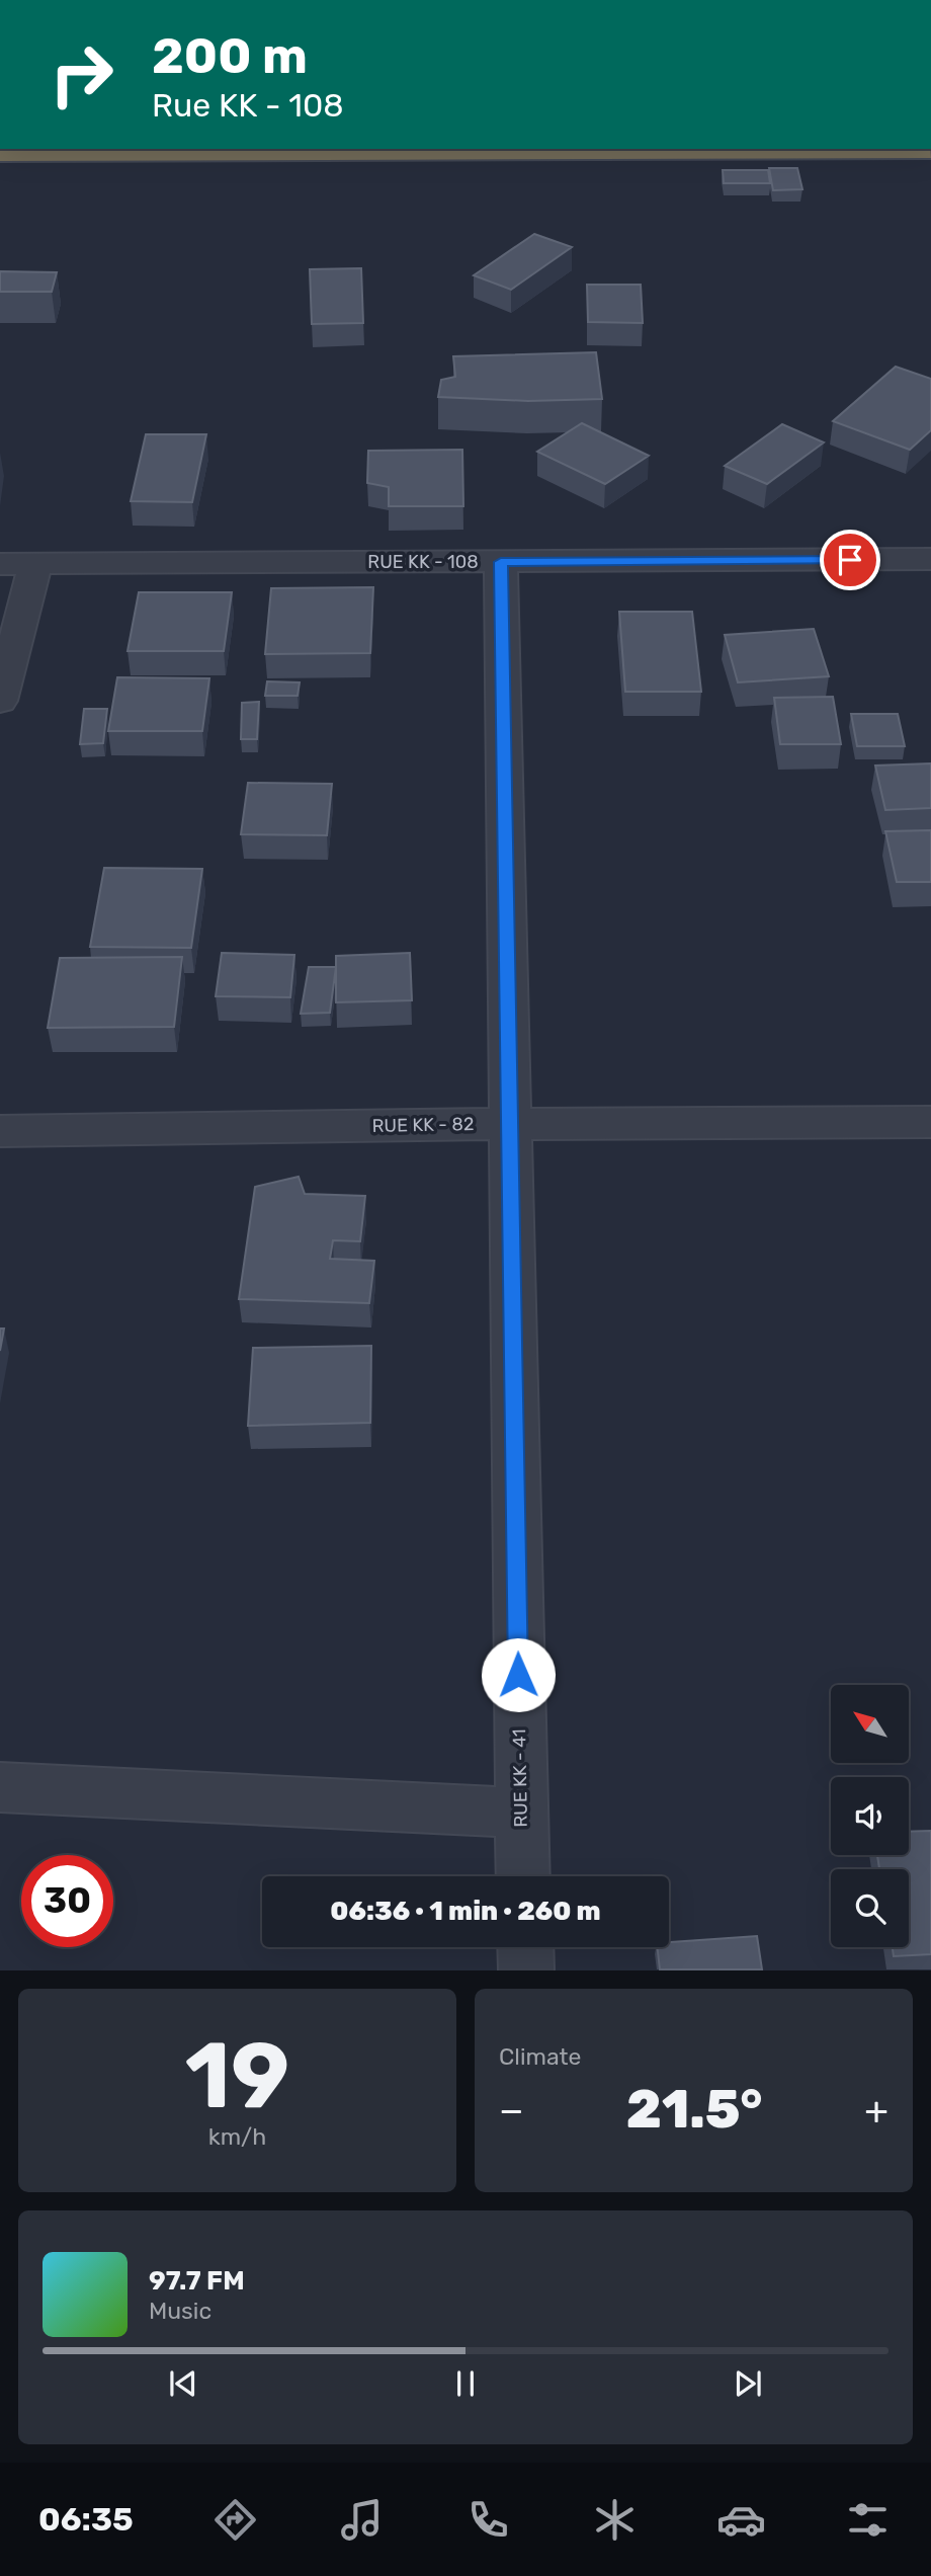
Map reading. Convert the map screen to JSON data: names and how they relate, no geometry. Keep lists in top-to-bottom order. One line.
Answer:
{"streets":{"street":["RUE KK - 108","RUE KK - 82","RUE KK - 41"]},"crossings":[["RUE KK - 108","RUE KK - 41"],["RUE KK - 82","RUE KK - 41"]],"north":"top left","page":{"turn":["200 m","Rue KK - 108"],"limit":"30","trip":"06:36 · 1 min · 260 m","tile":[["19","km/h"],"Climate"],"heat":["−","21.5°","+"],"song":["97.7 FM","Music"],"tabs":"06:35"}}
